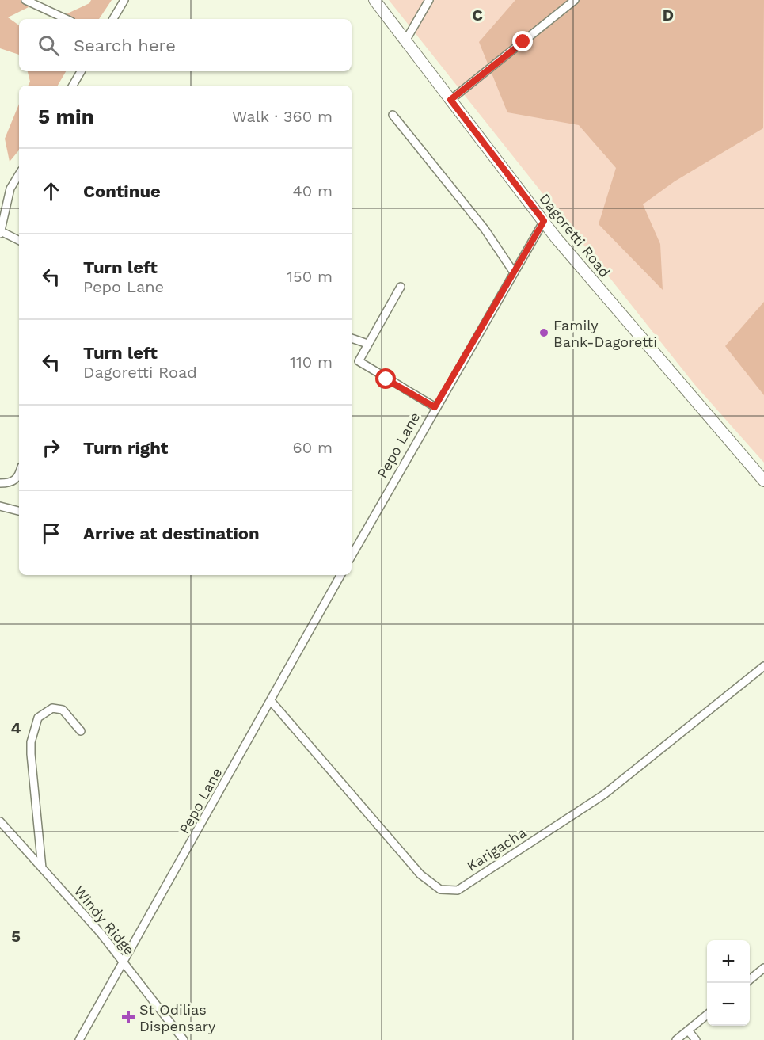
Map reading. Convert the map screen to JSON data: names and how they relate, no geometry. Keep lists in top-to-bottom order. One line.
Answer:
{"streets":{"main road":["Dagoretti Road"],"street":["Pepo Lane","Karigacha","Windy Ridge"]},"crossings":[["Dagoretti Road","Pepo Lane"],["Pepo Lane","Karigacha"],["Pepo Lane","Windy Ridge"]],"places":{"other":["Family Bank-Dagoretti"],"health":["St Odilias Dispensary"]},"page":{"search":"Search here","heading":["5 min","Walk · 360 m"],"list":[["Continue","40 m"],["Turn left","Pepo Lane","150 m"],["Turn left","Dagoretti Road","110 m"],["Turn right","60 m"],"Arrive at destination"],"map_buttons":["+","−"]},"grid":{"columns":["C","D"],"rows":["4","5"]}}
